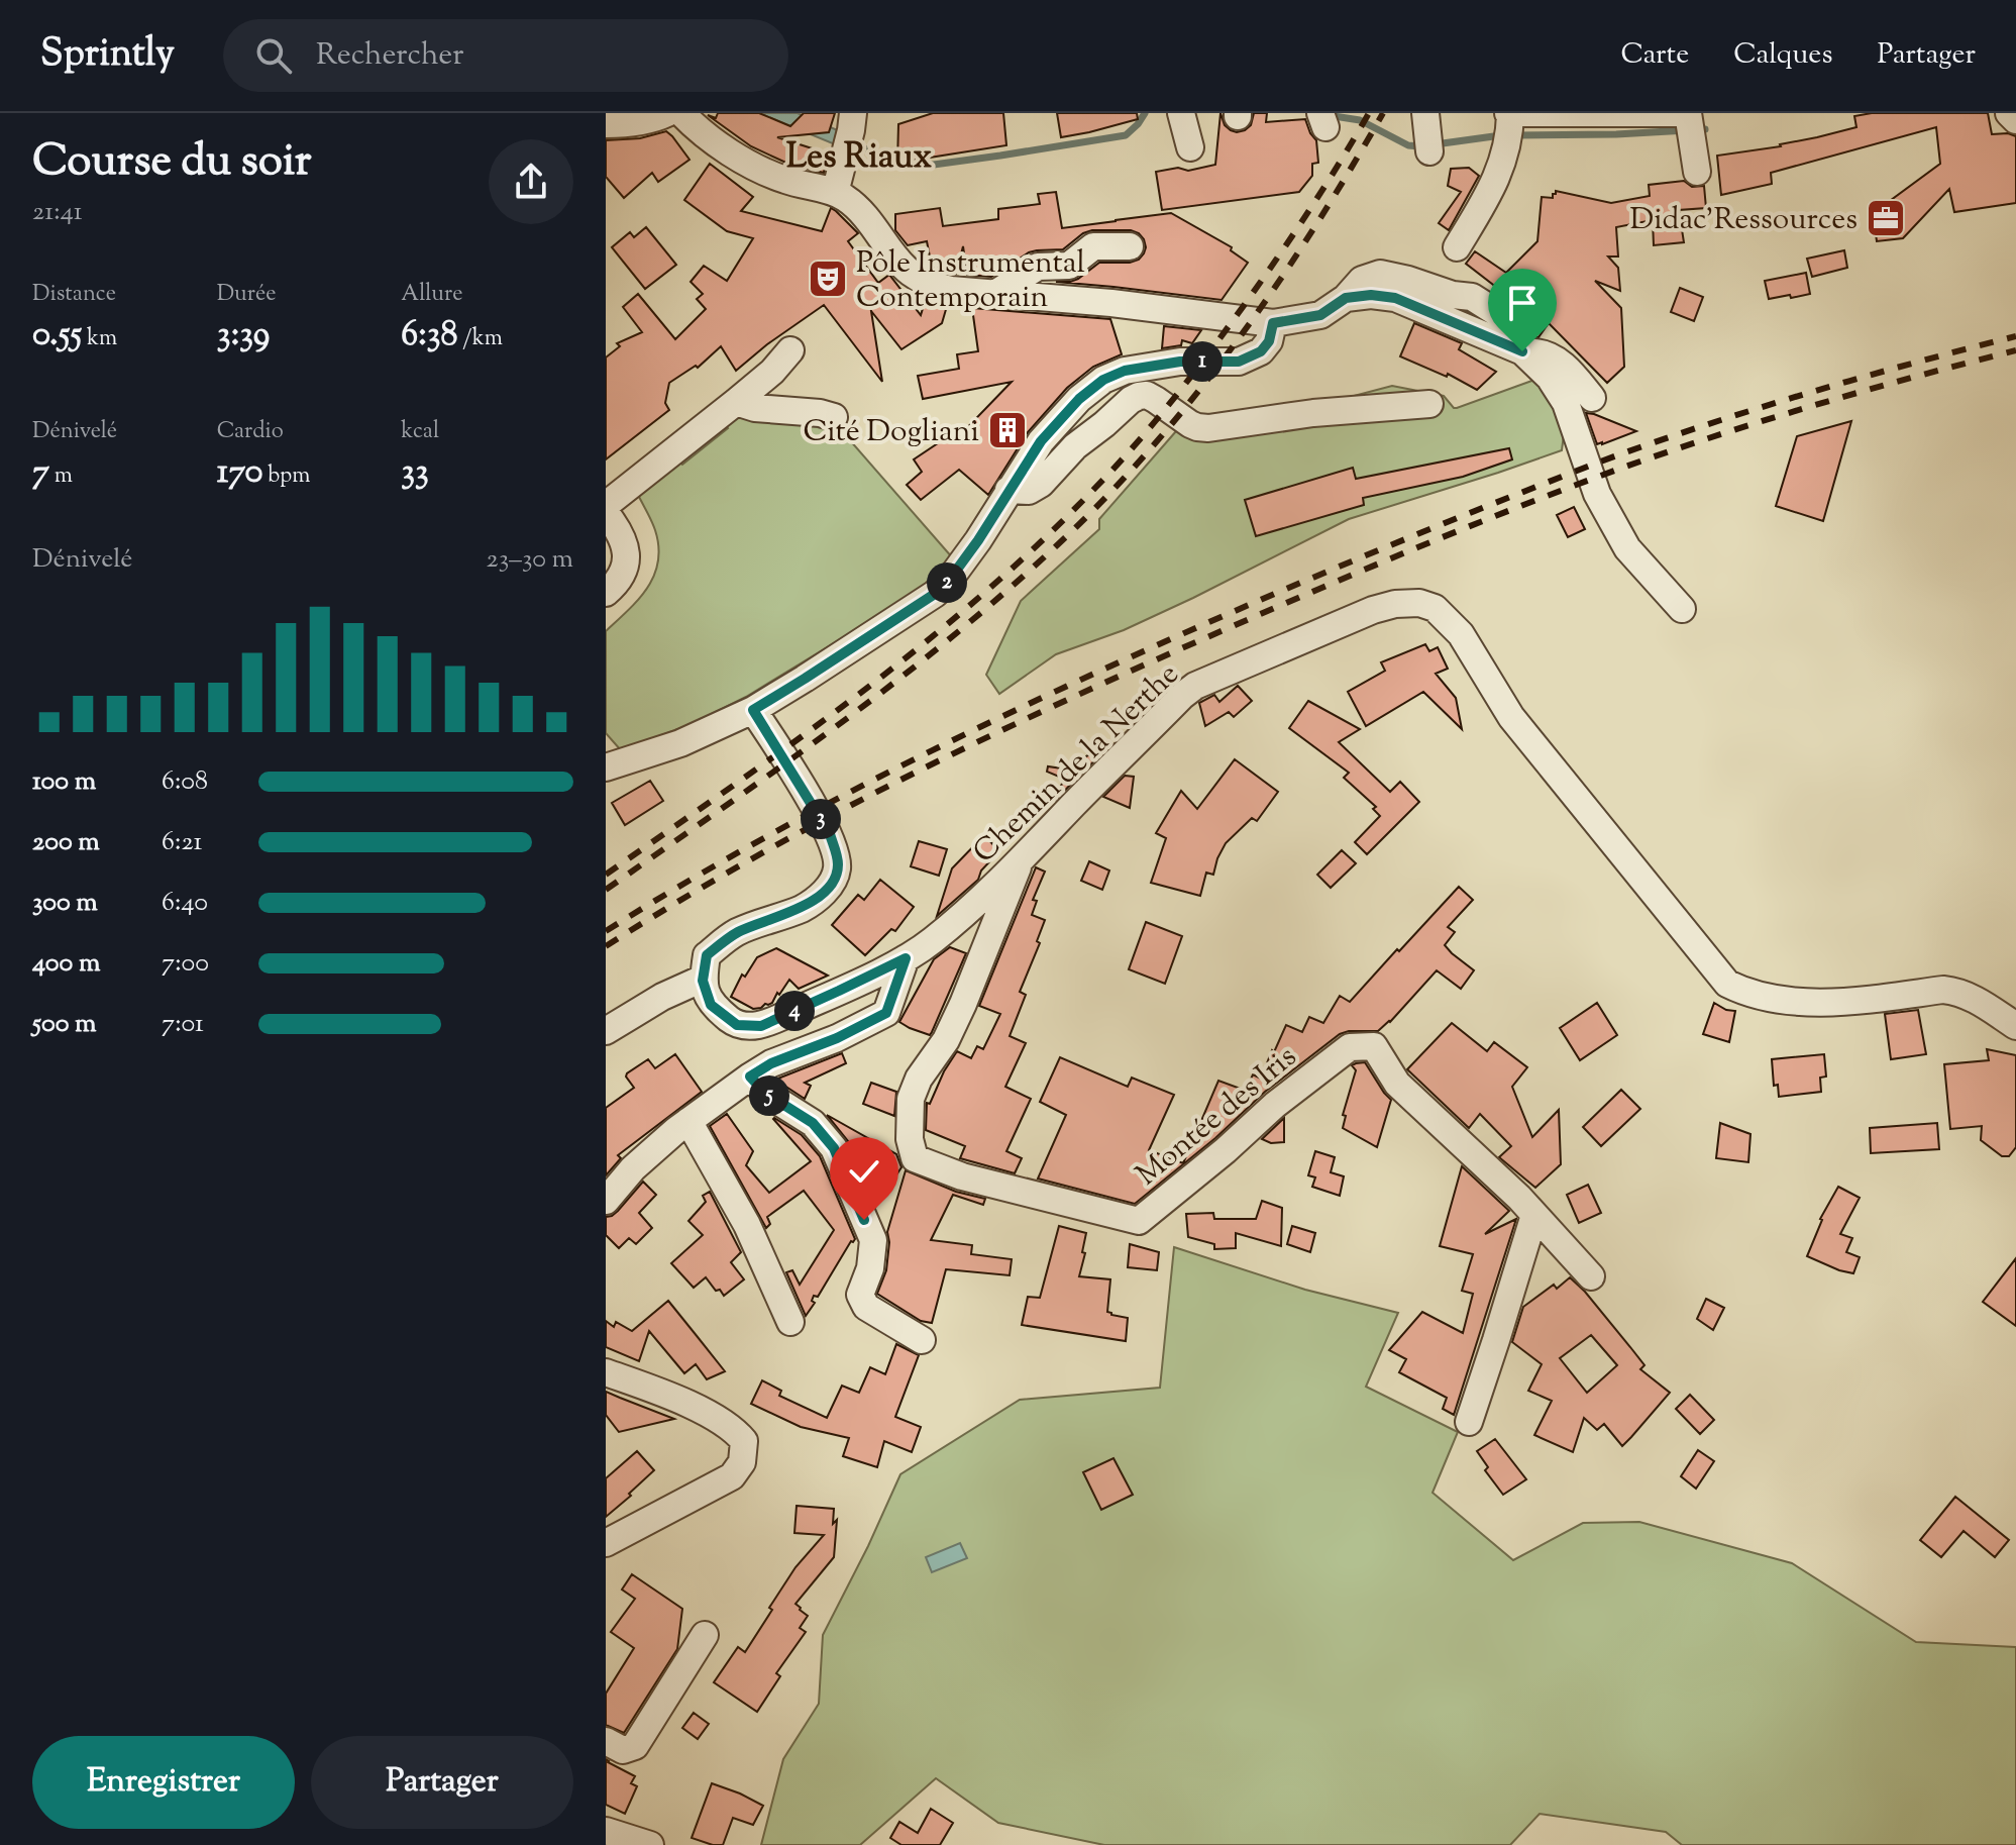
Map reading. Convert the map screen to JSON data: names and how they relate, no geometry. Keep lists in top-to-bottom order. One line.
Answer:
{"streets":{"street":["Chemin de la Nerthe","Montée des Iris"]},"crossings":[["Chemin de la Nerthe","Montée des Iris"]],"districts":["Les Riaux"],"places":{"office":["Didac'Ressources"],"theatre":["Pôle Instrumental Contemporain"],"building":["Cité Dogliani"]},"page":{"header":"Sprintly","search":"Rechercher","nav":["Carte","Calques","Partager"],"heading":["Course du soir","21:41"],"stats":[["Distance","0.55 km"],["Durée","3:39"],["Allure","6:38 /km"],["Dénivelé","7 m"],["Cardio","170 bpm"],["kcal","33"]],"pins":["1","2","3","4","5"],"chart":["Dénivelé","23–30 m"],"list":[{"name":"100 m","note":"6:08"},{"name":"200 m","note":"6:21"},{"name":"300 m","note":"6:40"},{"name":"400 m","note":"7:00"},{"name":"500 m","note":"7:01"}],"buttons":["Enregistrer","Partager"]}}
